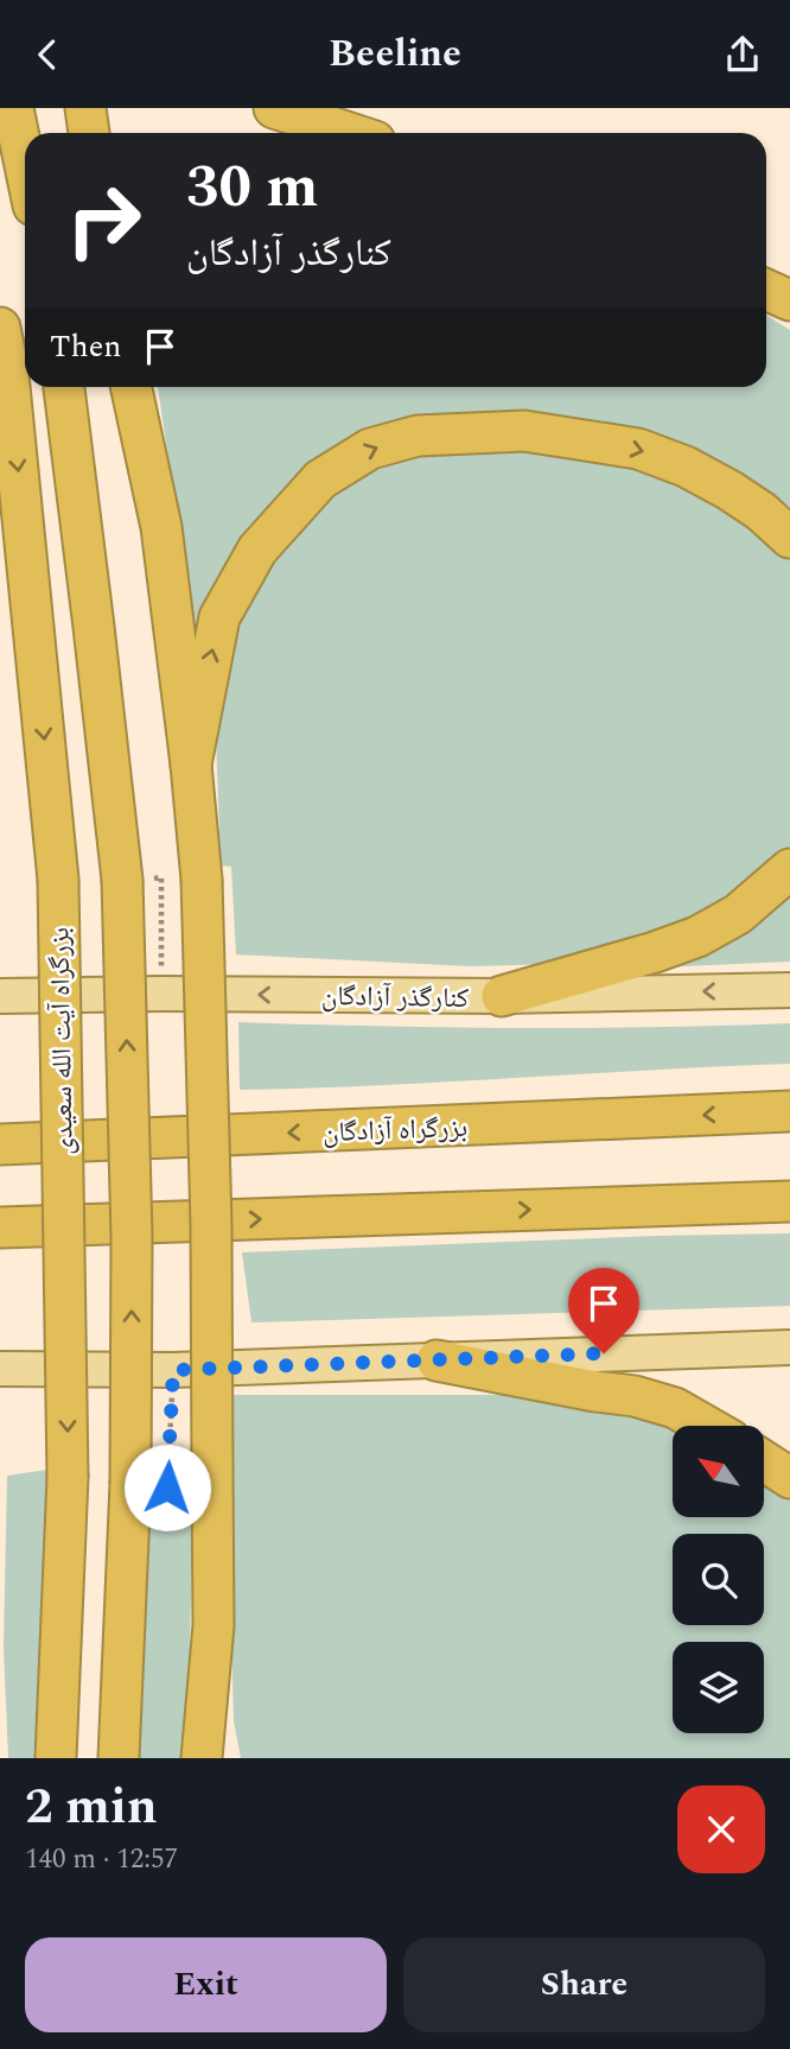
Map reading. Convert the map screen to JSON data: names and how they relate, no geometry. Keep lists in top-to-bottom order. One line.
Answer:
{"streets":{"highway":["بزرگراه آیت الله سعیدی","بزرگراه آزادگان"],"main road":["کنارگذر آزادگان"]},"one_way":["کنارگذر آزادگان"],"north":"top left","page":{"header":"Beeline","turn":["30 m","کنارگذر آزادگان"],"then":"Then","heading":["2 min","140 m · 12:57"],"buttons":["Exit","Share"]}}
